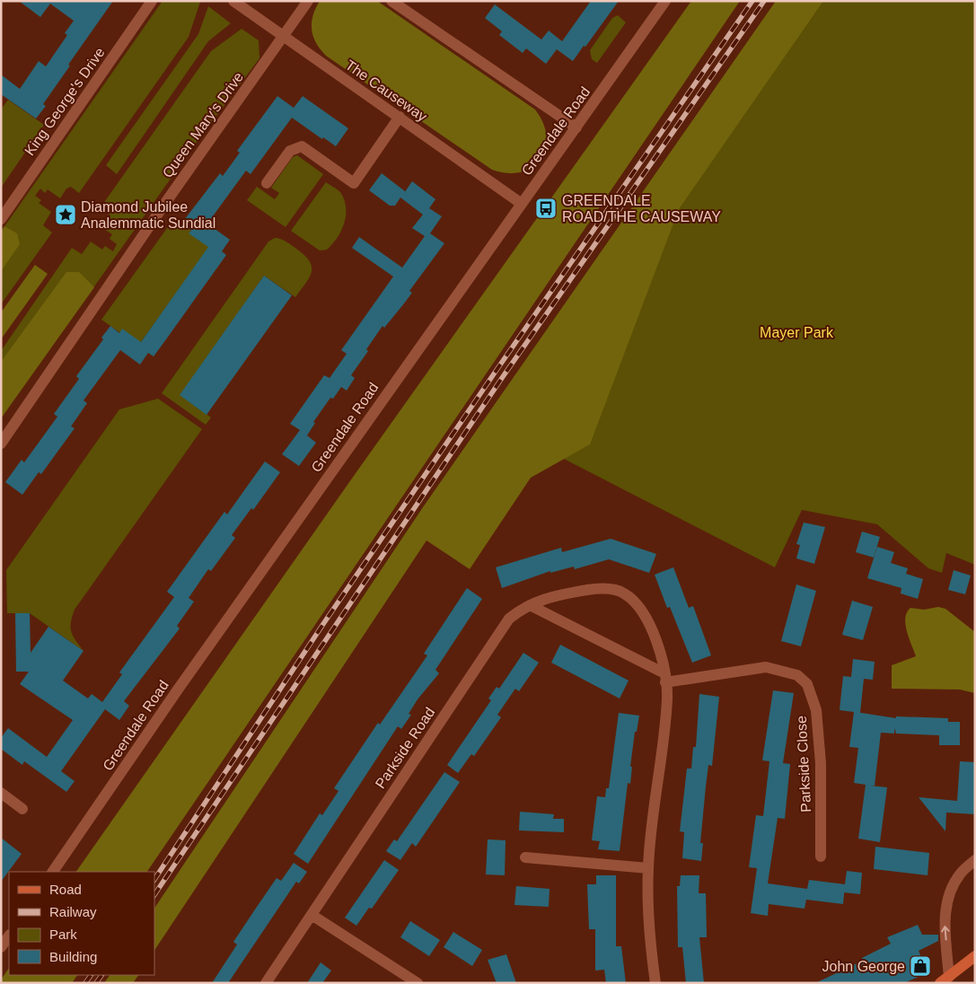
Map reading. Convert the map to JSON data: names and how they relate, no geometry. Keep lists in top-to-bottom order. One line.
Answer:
{"streets":{"street":["The Causeway","King George's Drive","Queen Mary's Drive","Greendale Road","Parkside Road","Parkside Close"]},"crossings":[["The Causeway","Queen Mary's Drive"],["The Causeway","Greendale Road"],["Parkside Road","Parkside Close"]],"parks":["Mayer Park"],"places":{"bus stop":["GREENDALE ROAD/THE CAUSEWAY"],"place":["Diamond Jubilee Analemmatic Sundial"],"shop":["John George"]},"legend":["Road","Railway","Park","Building"]}
